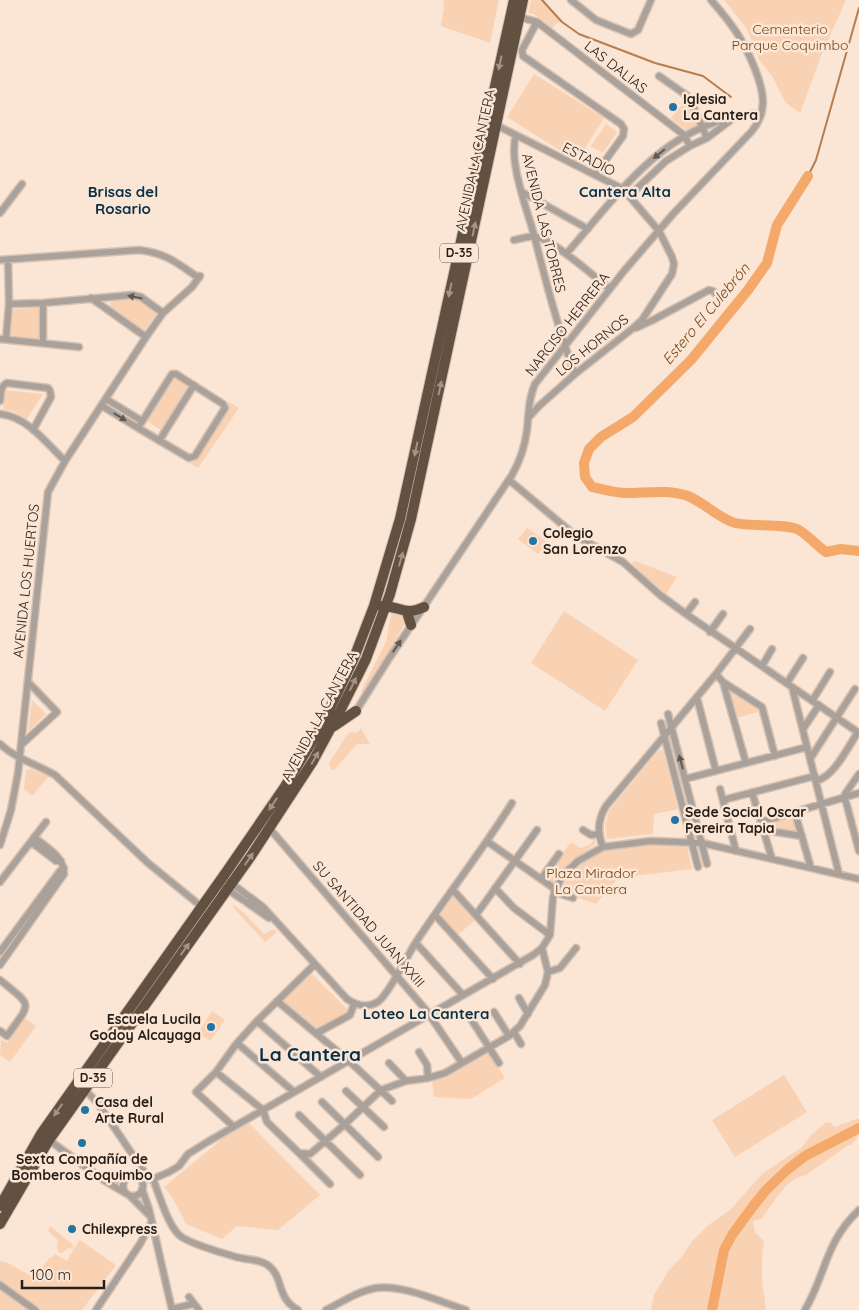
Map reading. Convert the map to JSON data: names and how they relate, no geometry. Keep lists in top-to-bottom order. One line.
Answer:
{"streets":{"highway":["AVENIDA LA CANTERA","D-35"],"street":["LAS DALIAS","ESTADIO","AVENIDA LAS TORRES","NARCISO HERRERA","LOS HORNOS","AVENIDA LOS HUERTOS","SU SANTIDAD JUAN XXIII"]},"crossings":[["LAS DALIAS","AVENIDA LA CANTERA"],["ESTADIO","AVENIDA LA CANTERA"],["ESTADIO","AVENIDA LAS TORRES"],["ESTADIO","NARCISO HERRERA"],["ESTADIO","LOS HORNOS"],["AVENIDA LA CANTERA","SU SANTIDAD JUAN XXIII"],["AVENIDA LAS TORRES","NARCISO HERRERA"],["AVENIDA LAS TORRES","LOS HORNOS"],["NARCISO HERRERA","LOS HORNOS"]],"districts":["Brisas del Rosario","Cantera Alta","Loteo La Cantera","La Cantera"],"water":["Estero El Culebrón"],"parks":["Cementerio Parque Coquimbo","Plaza Mirador La Cantera"],"places":["Iglesia La Cantera","Colegio San Lorenzo","Sede Social Oscar Pereira Tapia","Escuela Lucila Godoy Alcayaga","Casa del Arte Rural","Sexta Compañía de Bomberos Coquimbo","Chilexpress"],"scale_bar":"100 m"}
